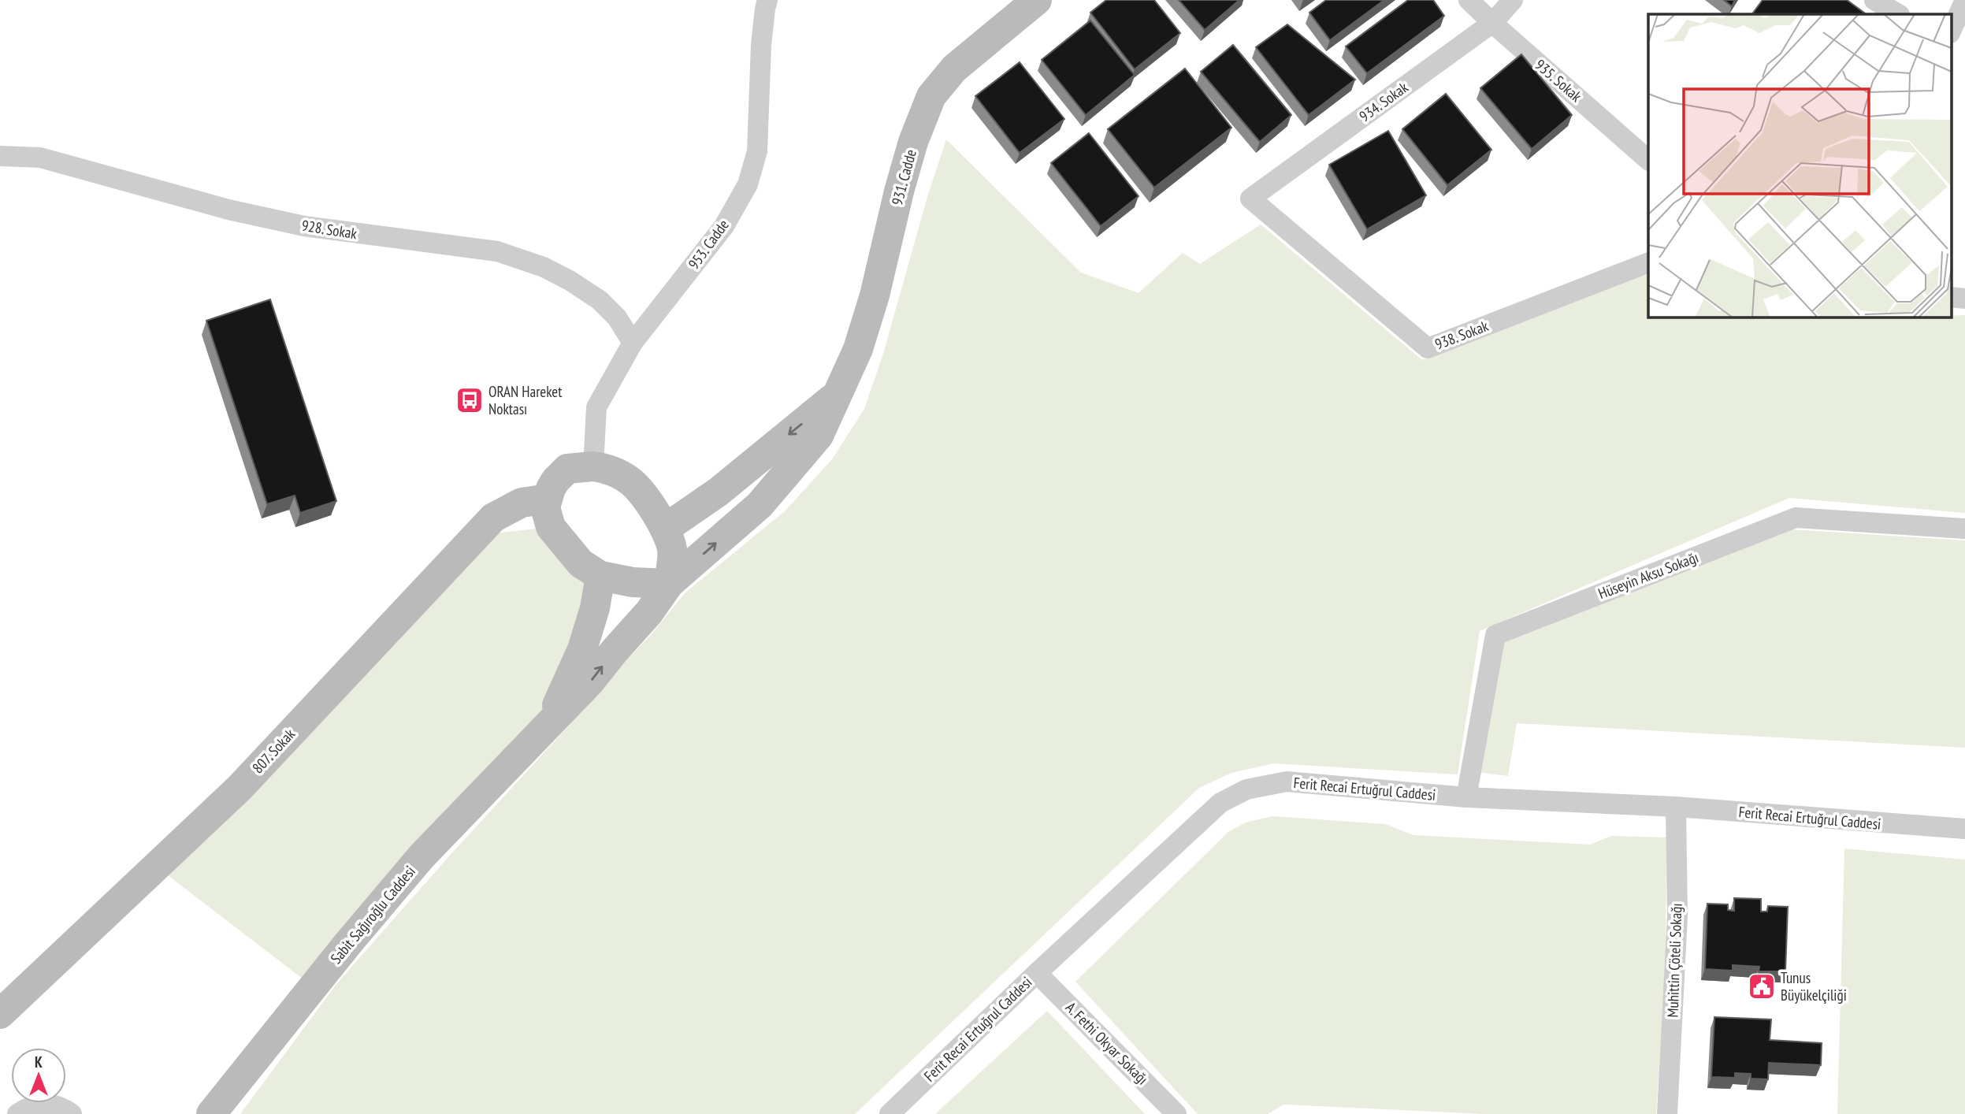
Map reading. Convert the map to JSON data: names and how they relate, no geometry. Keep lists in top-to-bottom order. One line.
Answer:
{"streets":{"main road":["931. Cadde","807. Sokak","Sabit Sağıroğlu Caddesi"],"street":["935. Sokak","934. Sokak","928. Sokak","953. Cadde","938. Sokak","Hüseyin Aksu Sokağı","Ferit Recai Ertuğrul Caddesi","Muhittin Çöteli Sokağı","A. Fethi Okyar Sokağı"]},"crossings":[["935. Sokak","934. Sokak"],["934. Sokak","938. Sokak"],["931. Cadde","953. Cadde"],["931. Cadde","807. Sokak"],["931. Cadde","Sabit Sağıroğlu Caddesi"],["928. Sokak","953. Cadde"],["953. Cadde","807. Sokak"],["953. Cadde","Sabit Sağıroğlu Caddesi"],["Hüseyin Aksu Sokağı","Ferit Recai Ertuğrul Caddesi"],["807. Sokak","Sabit Sağıroğlu Caddesi"],["Ferit Recai Ertuğrul Caddesi","Muhittin Çöteli Sokağı"],["Ferit Recai Ertuğrul Caddesi","A. Fethi Okyar Sokağı"]],"places":{"bus stop":["ORAN Hareket Noktası"],"public building":["Tunus Büyükelçiliği"]},"north":"top"}
